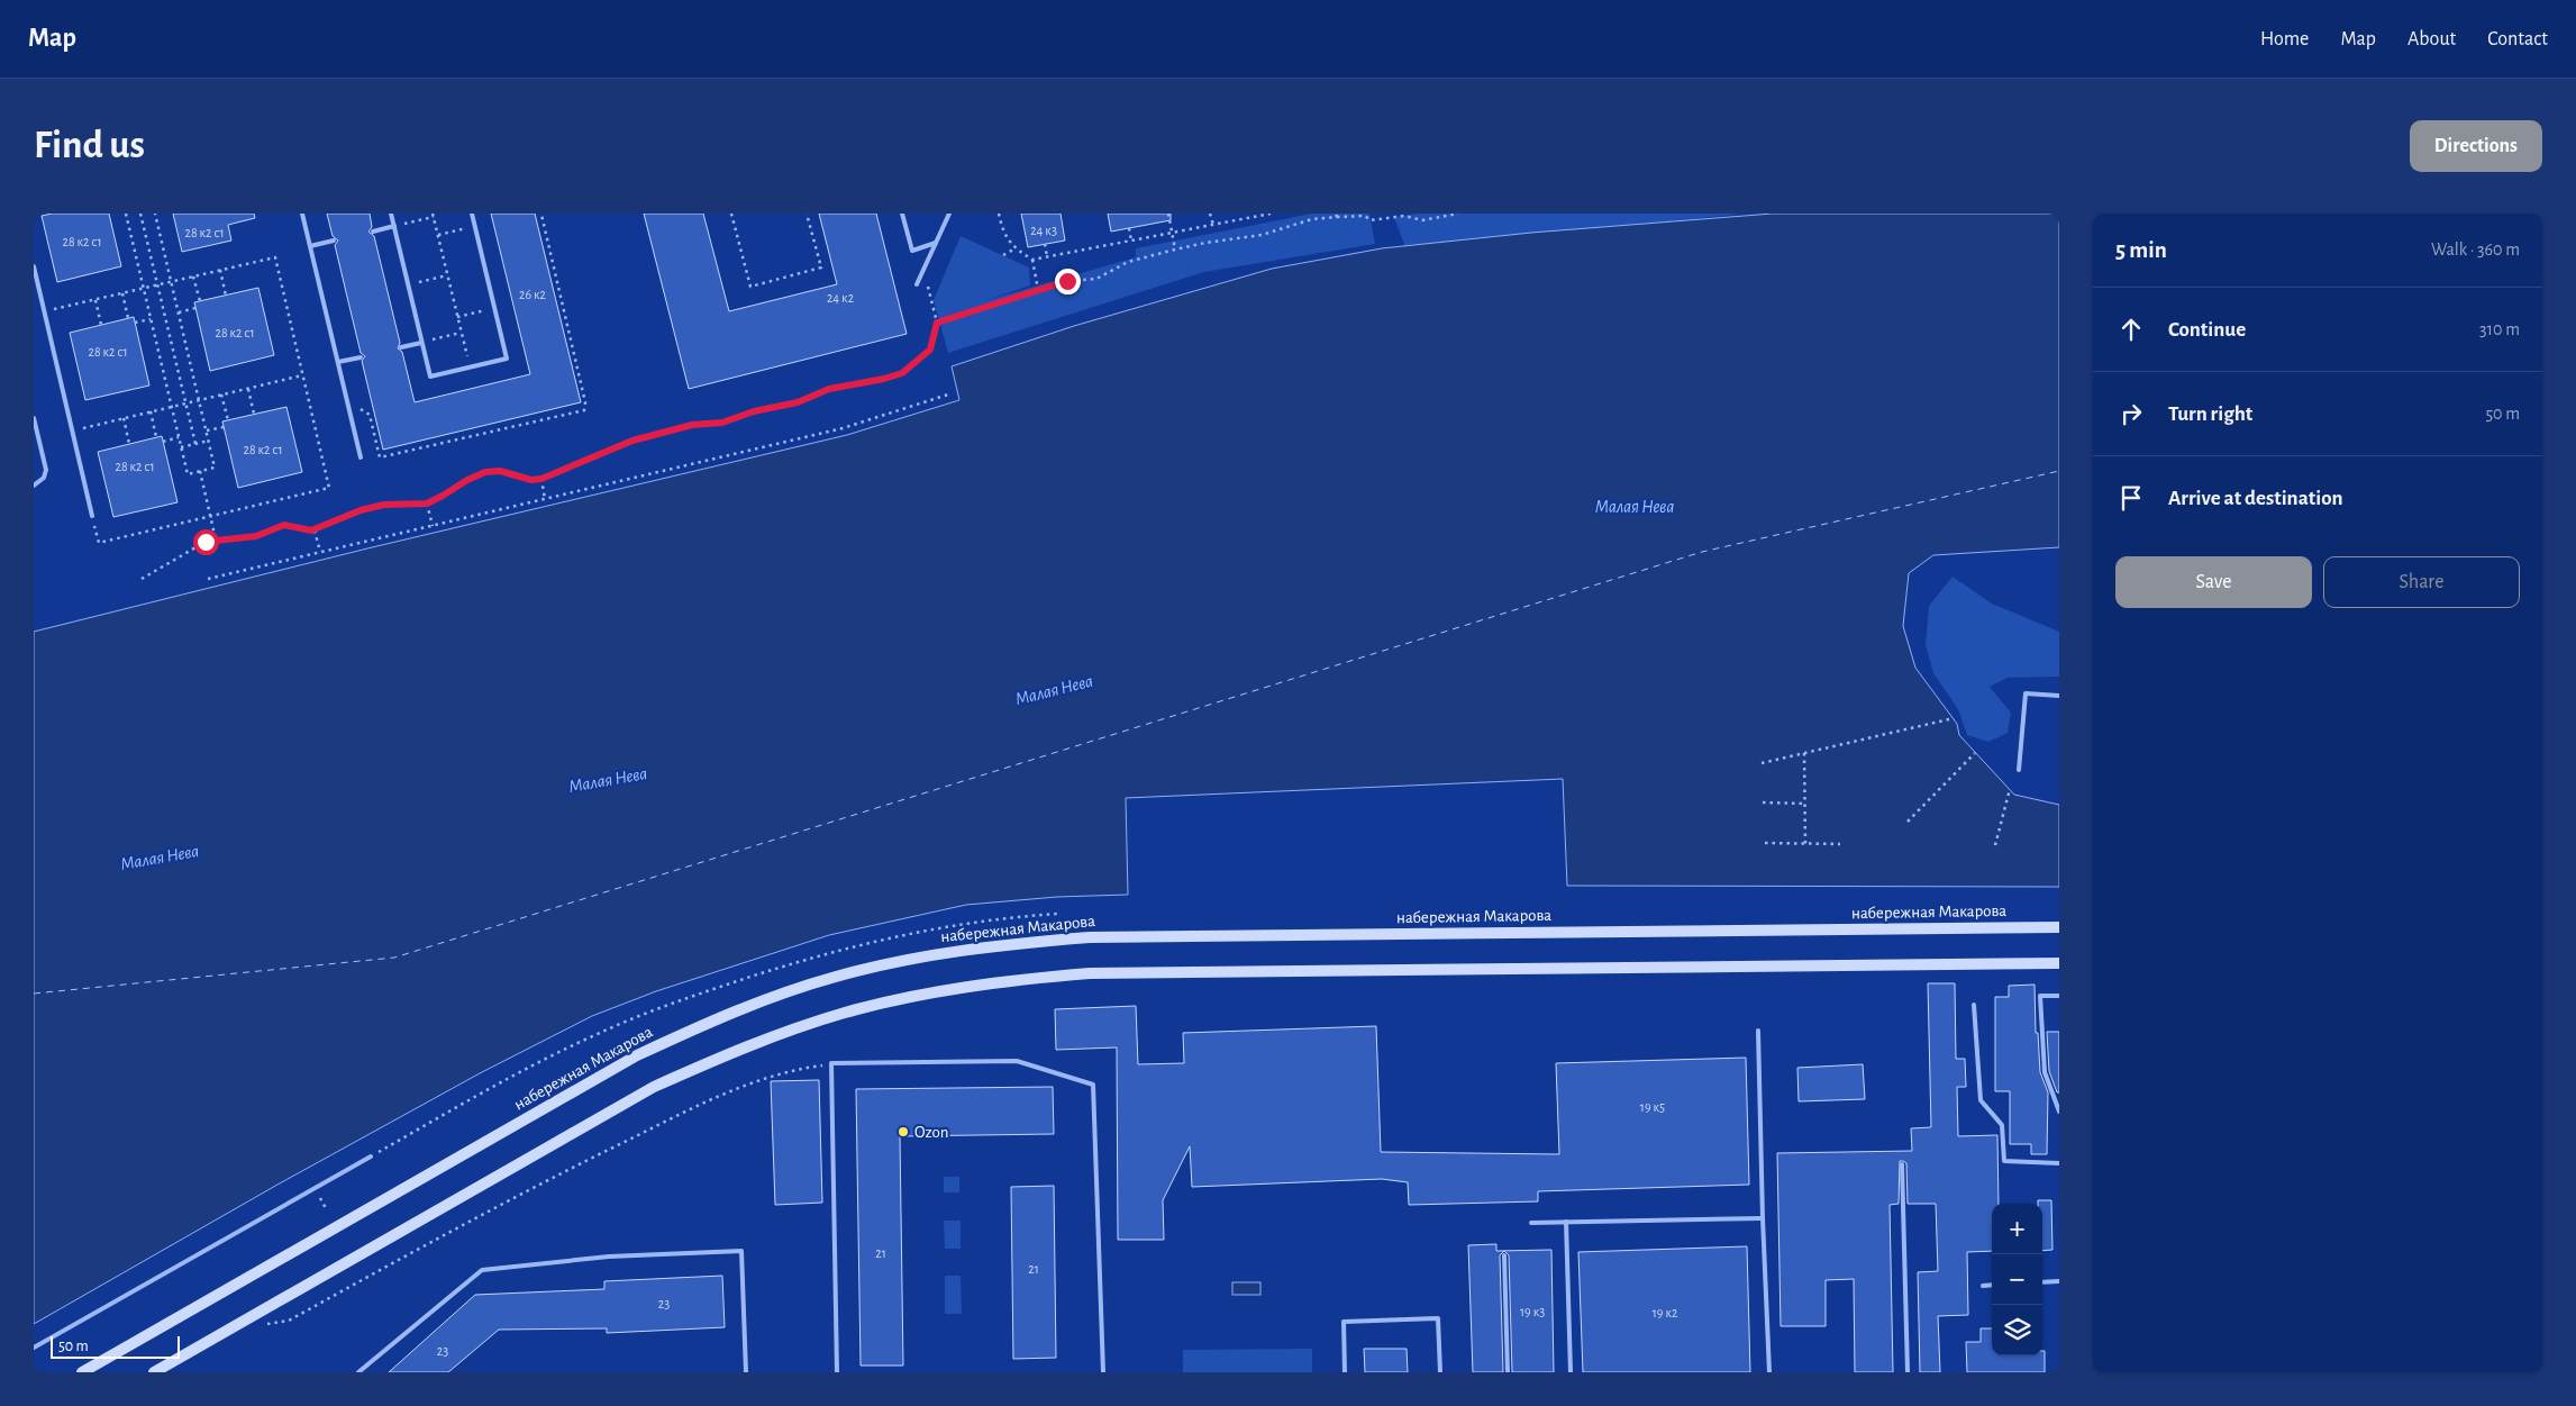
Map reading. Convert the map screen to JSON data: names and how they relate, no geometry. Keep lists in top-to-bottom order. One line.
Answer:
{"streets":{"main road":["набережная Макарова"]},"water":["Малая Нева"],"places":["Ozon"],"house_numbers":["24 к3","28 к2 с1","28 к2 с1","26 к2","24 к2","28 к2 с1","28 к2 с1","28 к2 с1","28 к2 с1","19 к5","21","21","23","19 к3","19 к2","23"],"scale_bar":"50 m","page":{"header":"Map","nav":["Home","Map","About","Contact"],"buttons":["Directions",["Save","Share"]],"title":"Find us","heading":["5 min","Walk · 360 m"],"list":[["Continue","310 m"],["Turn right","50 m"],"Arrive at destination"],"map_buttons":["+","−"],"scale":"50 m"}}
